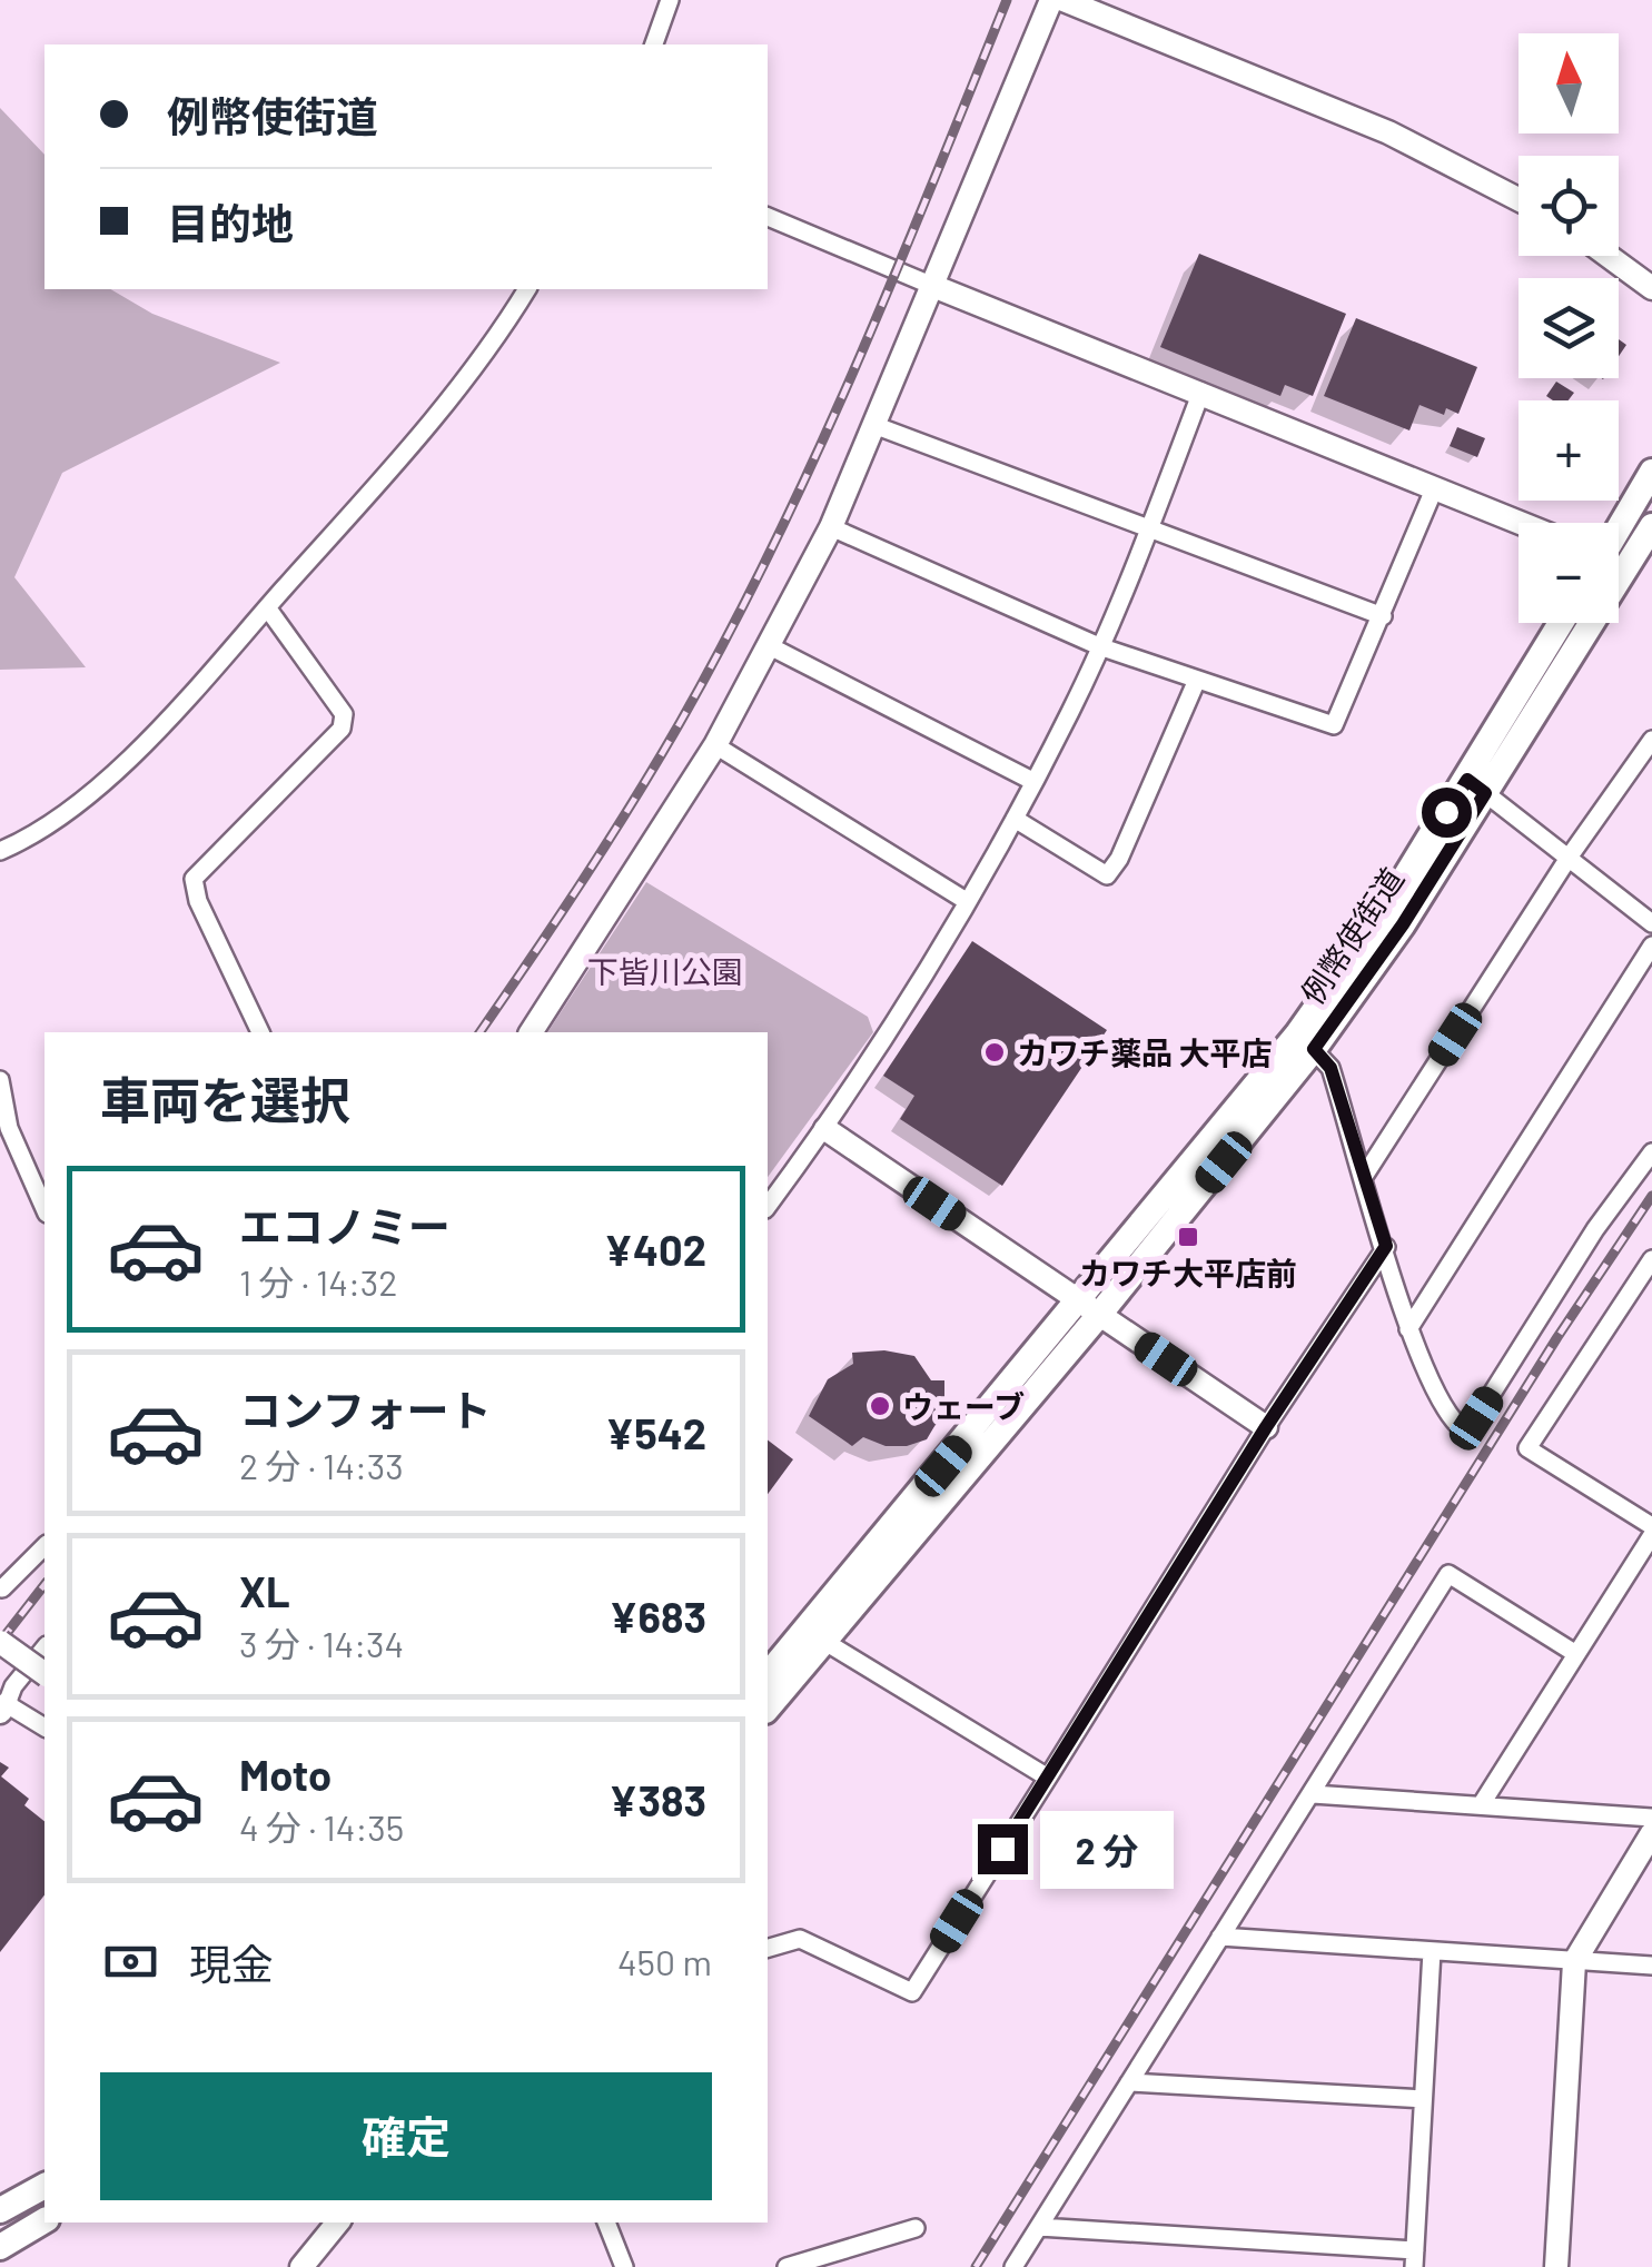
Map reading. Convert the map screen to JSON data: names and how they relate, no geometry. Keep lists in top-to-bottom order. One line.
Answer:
{"streets":{"main road":["例幣使街道"]},"parks":["下皆川公園"],"places":{"other":["カワチ薬品 大平店","ウェーブ"],"transit":["カワチ大平店前"]},"north":"top","page":{"map_buttons":["+","−"],"banner":["例幣使街道","目的地"],"heading":"車両を選択","list":[{"name":"エコノミー","note":"1 分 · 14:32","value":"¥402"},{"name":"コンフォート","note":"2 分 · 14:33","value":"¥542"},{"name":"XL","note":"3 分 · 14:34","value":"¥683"},{"name":"Moto","note":"4 分 · 14:35","value":"¥383"}],"bubble":"2 分","pay":["現金","450 m"],"buttons":"確定"}}
